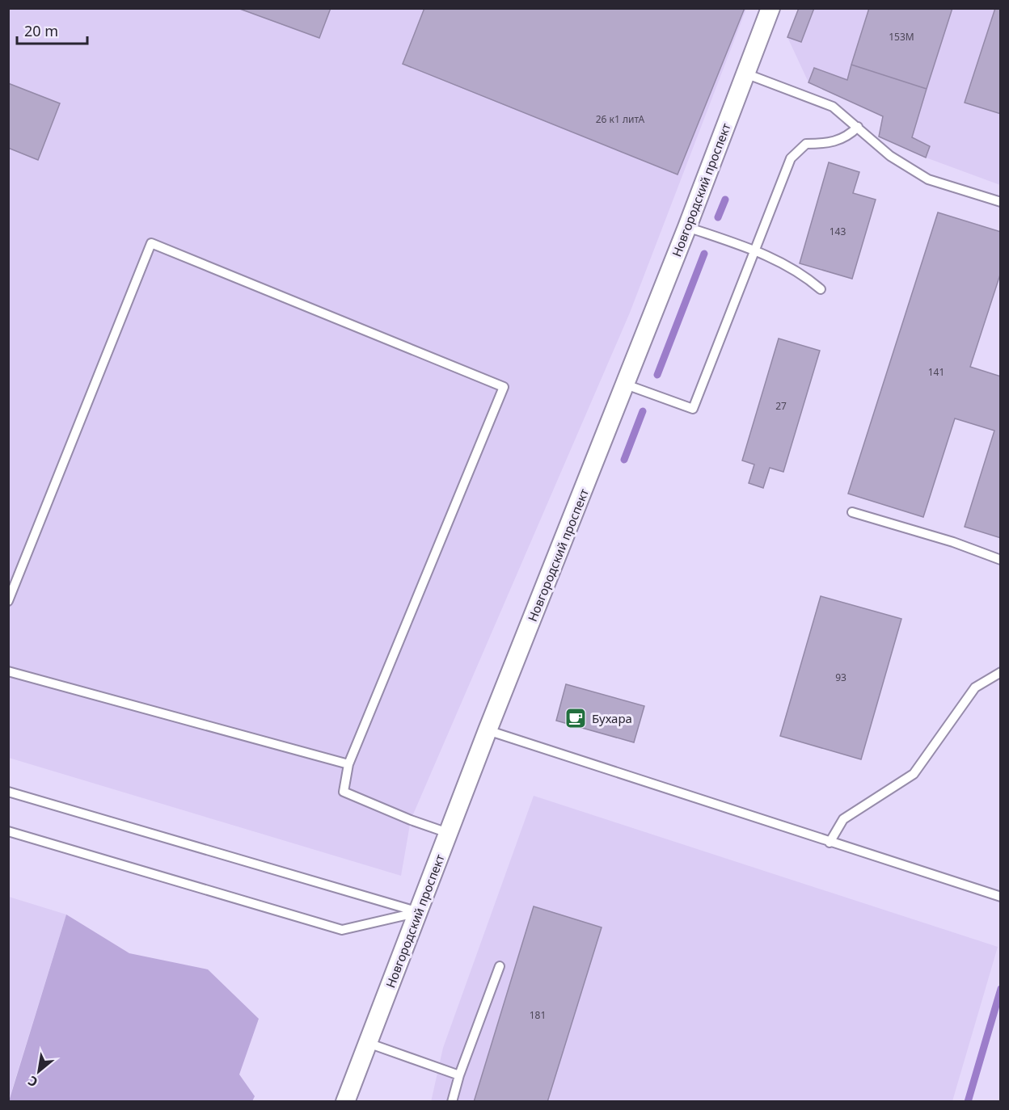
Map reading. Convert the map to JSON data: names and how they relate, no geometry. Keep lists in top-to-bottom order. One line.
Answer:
{"streets":{"street":["Новгородский проспект"]},"places":{"cafe":["Бухара"]},"house_numbers":["153М","26 к1 литА","143","141","27","93","181"],"scale_bar":"20 m","north":"bottom left"}
